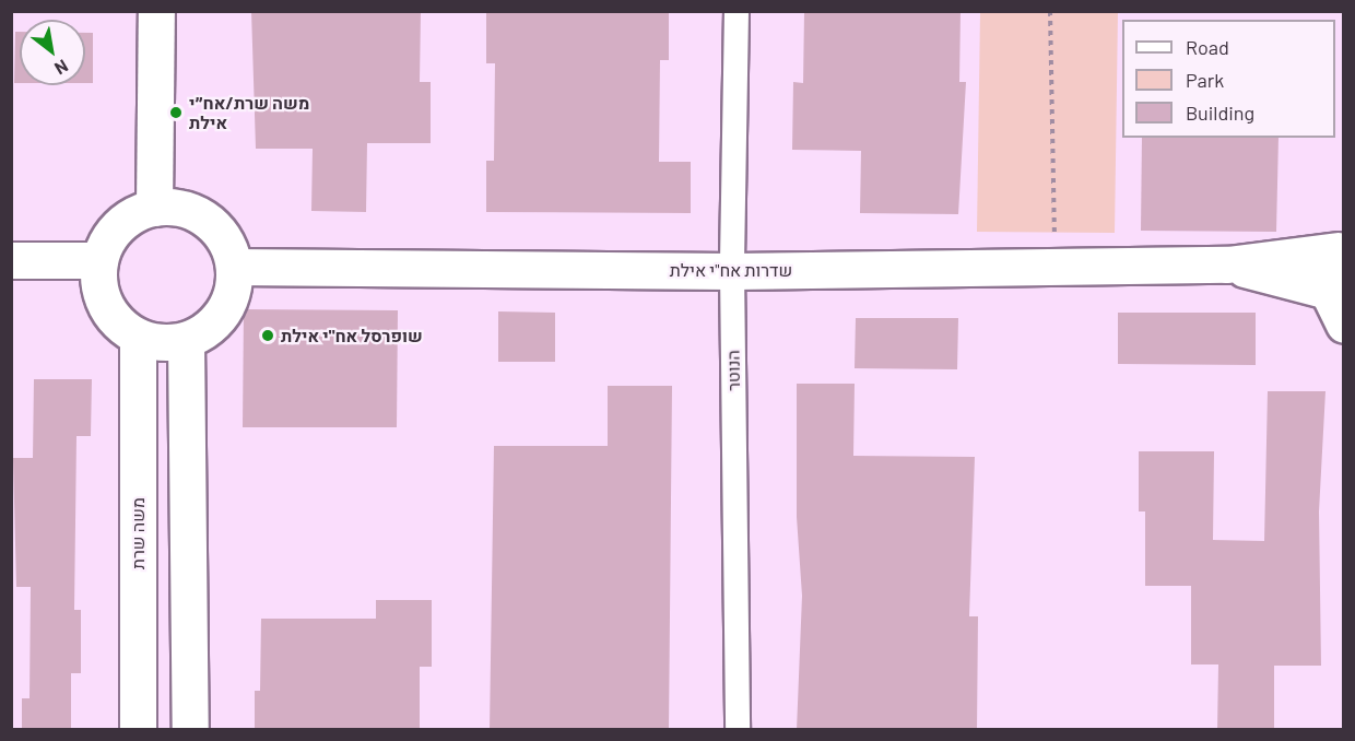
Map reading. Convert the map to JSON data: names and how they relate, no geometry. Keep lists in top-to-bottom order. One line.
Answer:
{"streets":{"main road":["שדרות אח\"י אילת","משה שרת"],"street":["הנוטר"]},"crossings":[["שדרות אח\"י אילת","הנוטר"],["שדרות אח\"י אילת","משה שרת"]],"places":["משה שרת/אח״י אילת","שופרסל אח\"י אילת"],"legend":["Road","Park","Building"],"north":"bottom right"}
